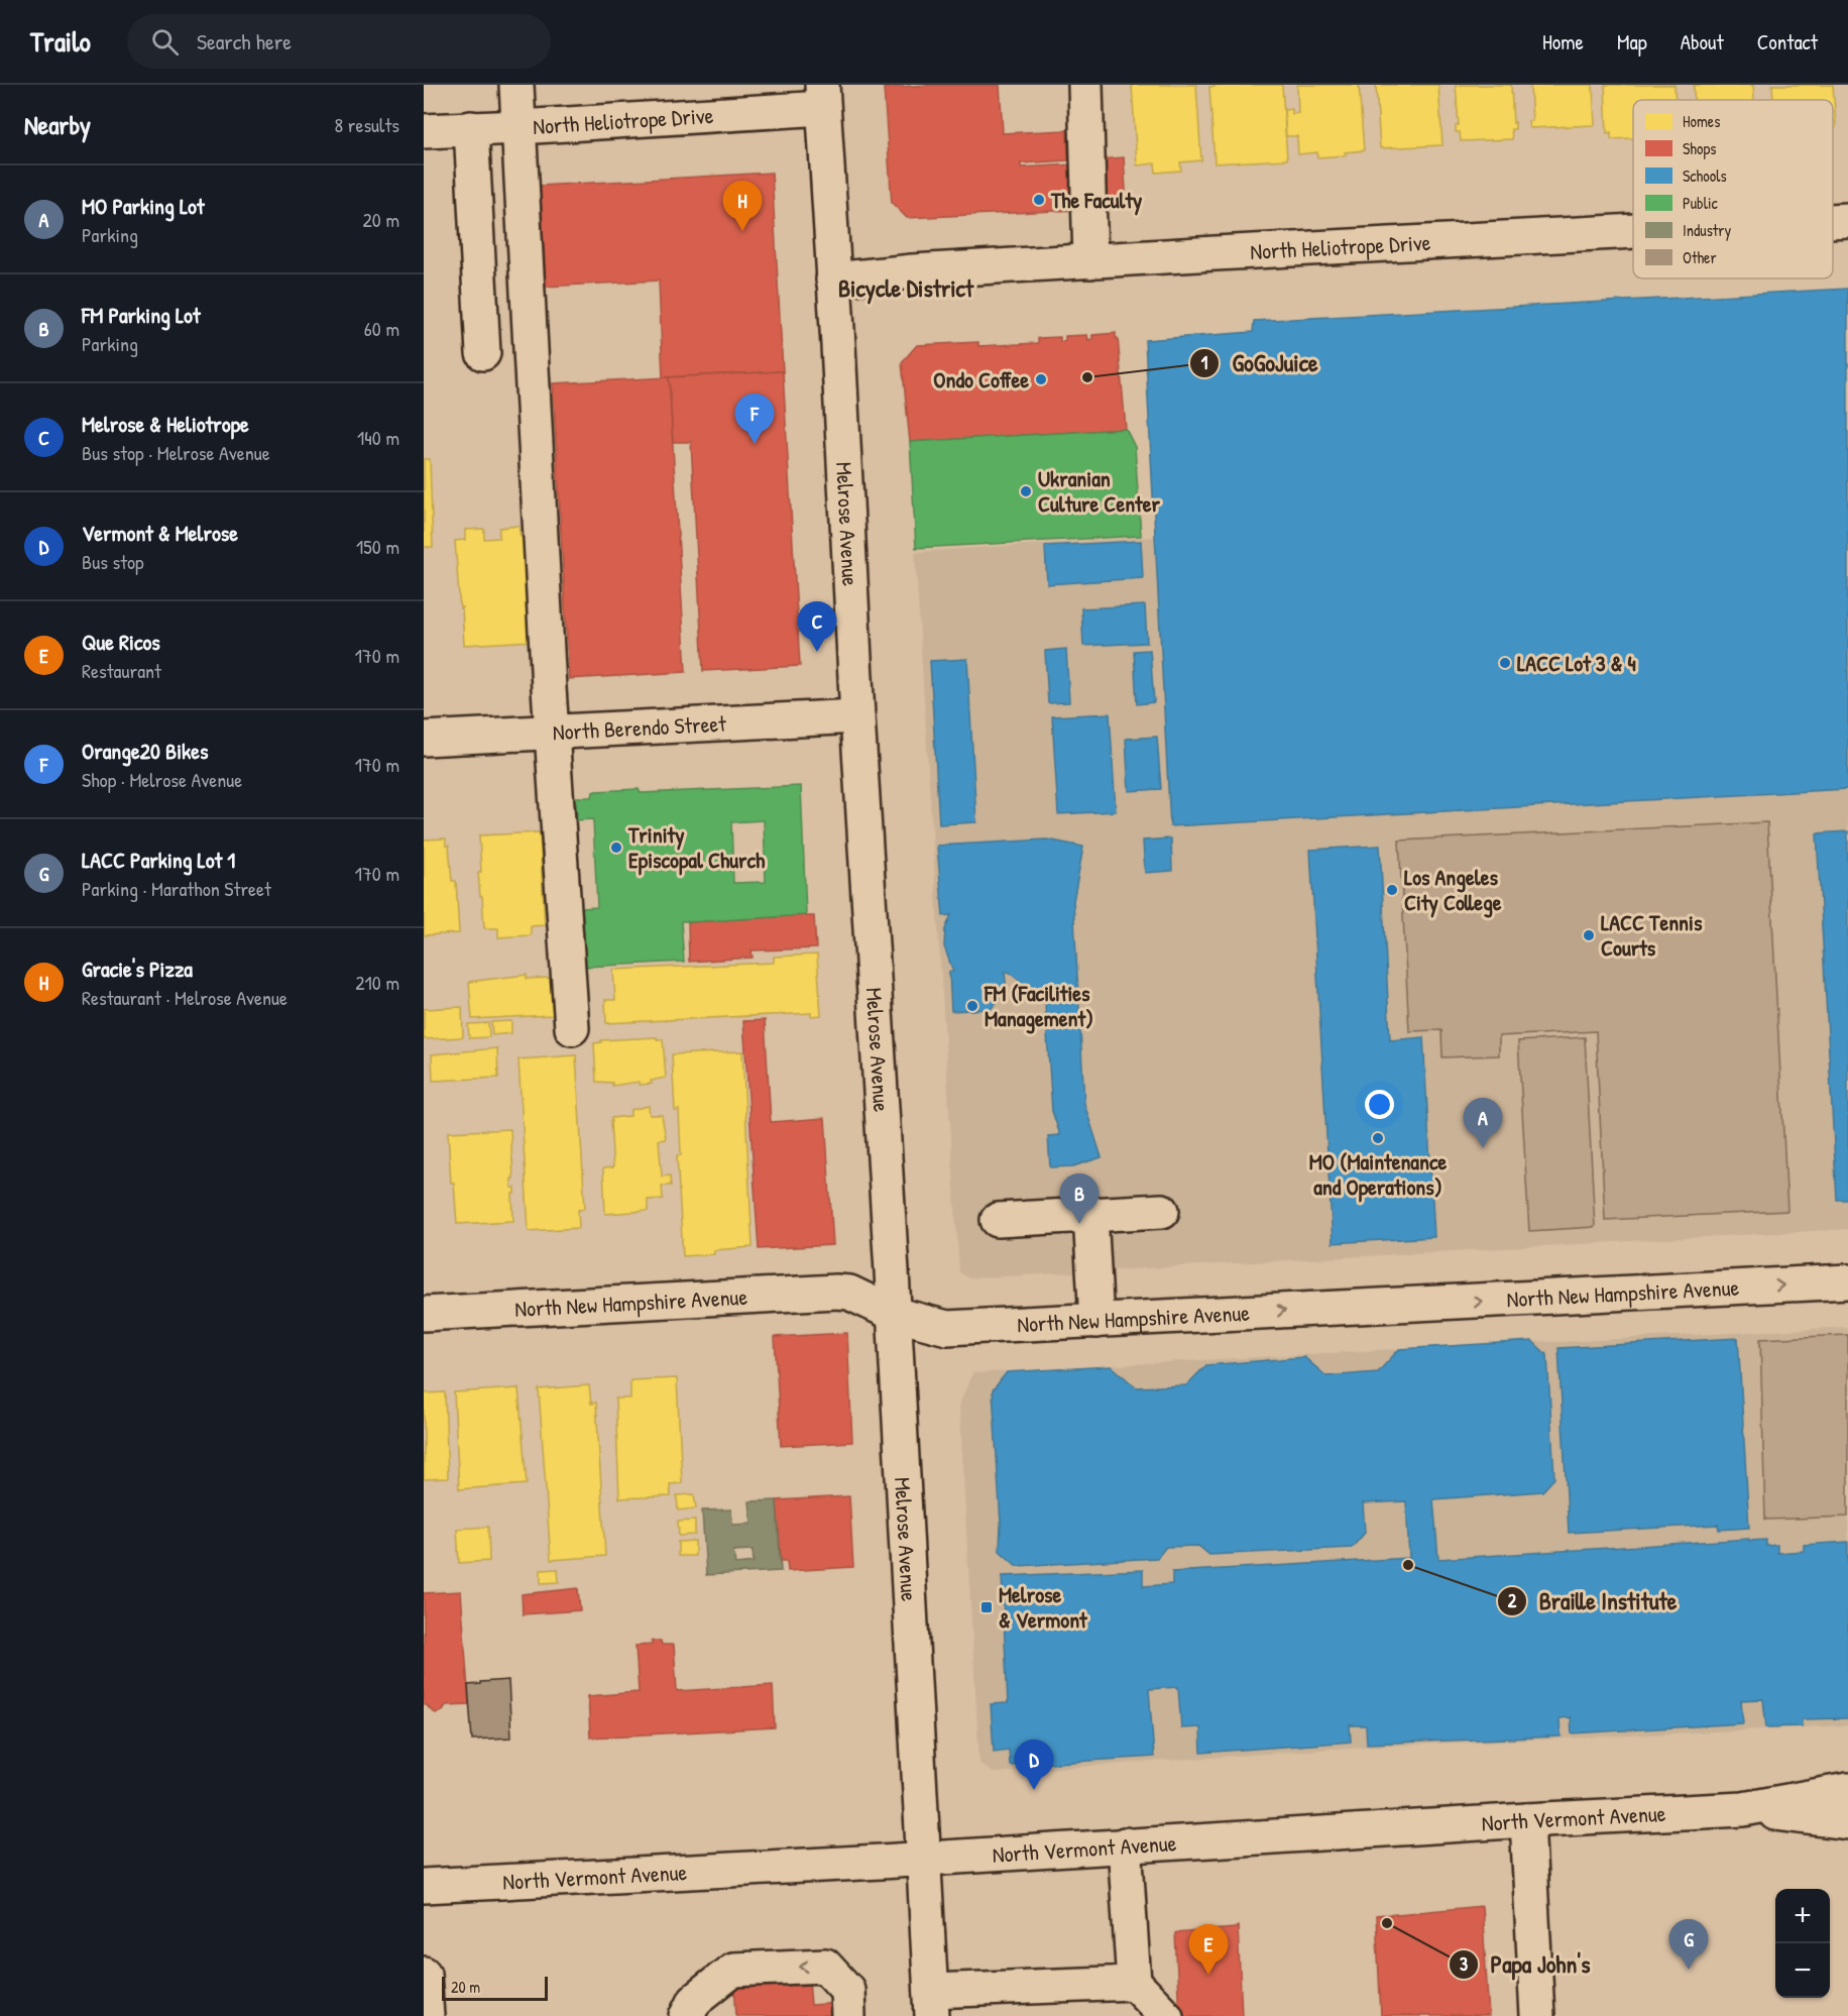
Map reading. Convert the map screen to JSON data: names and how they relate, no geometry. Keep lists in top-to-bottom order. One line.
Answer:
{"streets":{"street":["North Heliotrope Drive","Melrose Avenue","North Berendo Street","North New Hampshire Avenue","North Vermont Avenue"]},"crossings":[["North Heliotrope Drive","Melrose Avenue"],["Melrose Avenue","North Berendo Street"],["Melrose Avenue","North New Hampshire Avenue"],["Melrose Avenue","North Vermont Avenue"]],"one_way":["North New Hampshire Avenue"],"districts":["Bicycle District"],"places":{"other":["The Faculty","GoGoJuice","Ondo Coffee","Ukranian Culture Center","LACC Lot 3 & 4","Trinity Episcopal Church","Los Angeles City College","LACC Tennis Courts","FM (Facilities Management)","MO (Maintenance and Operations)","Braille Institute","Papa John's"],"transit":["Melrose & Vermont"]},"legend":["Homes","Shops","Schools","Public","Industry","Other"],"scale_bar":"20 m","page":{"header":"Trailo","search":"Search here","nav":["Home","Map","About","Contact"],"heading":["Nearby","8 results"],"list":[{"mark":"A","name":"MO Parking Lot","note":"Parking","value":"20 m"},{"mark":"B","name":"FM Parking Lot","note":"Parking","value":"60 m"},{"mark":"C","name":"Melrose & Heliotrope","note":"Bus stop · Melrose Avenue","value":"140 m"},{"mark":"D","name":"Vermont & Melrose","note":"Bus stop","value":"150 m"},{"mark":"E","name":"Que Ricos","note":"Restaurant","value":"170 m"},{"mark":"F","name":"Orange20 Bikes","note":"Shop · Melrose Avenue","value":"170 m"},{"mark":"G","name":"LACC Parking Lot 1","note":"Parking · Marathon Street","value":"170 m"},{"mark":"H","name":"Gracie's Pizza","note":"Restaurant · Melrose Avenue","value":"210 m"}],"pins":["H","F","C","A","B","D","G","E"],"map_buttons":["+","−"],"scale":"20 m"}}
